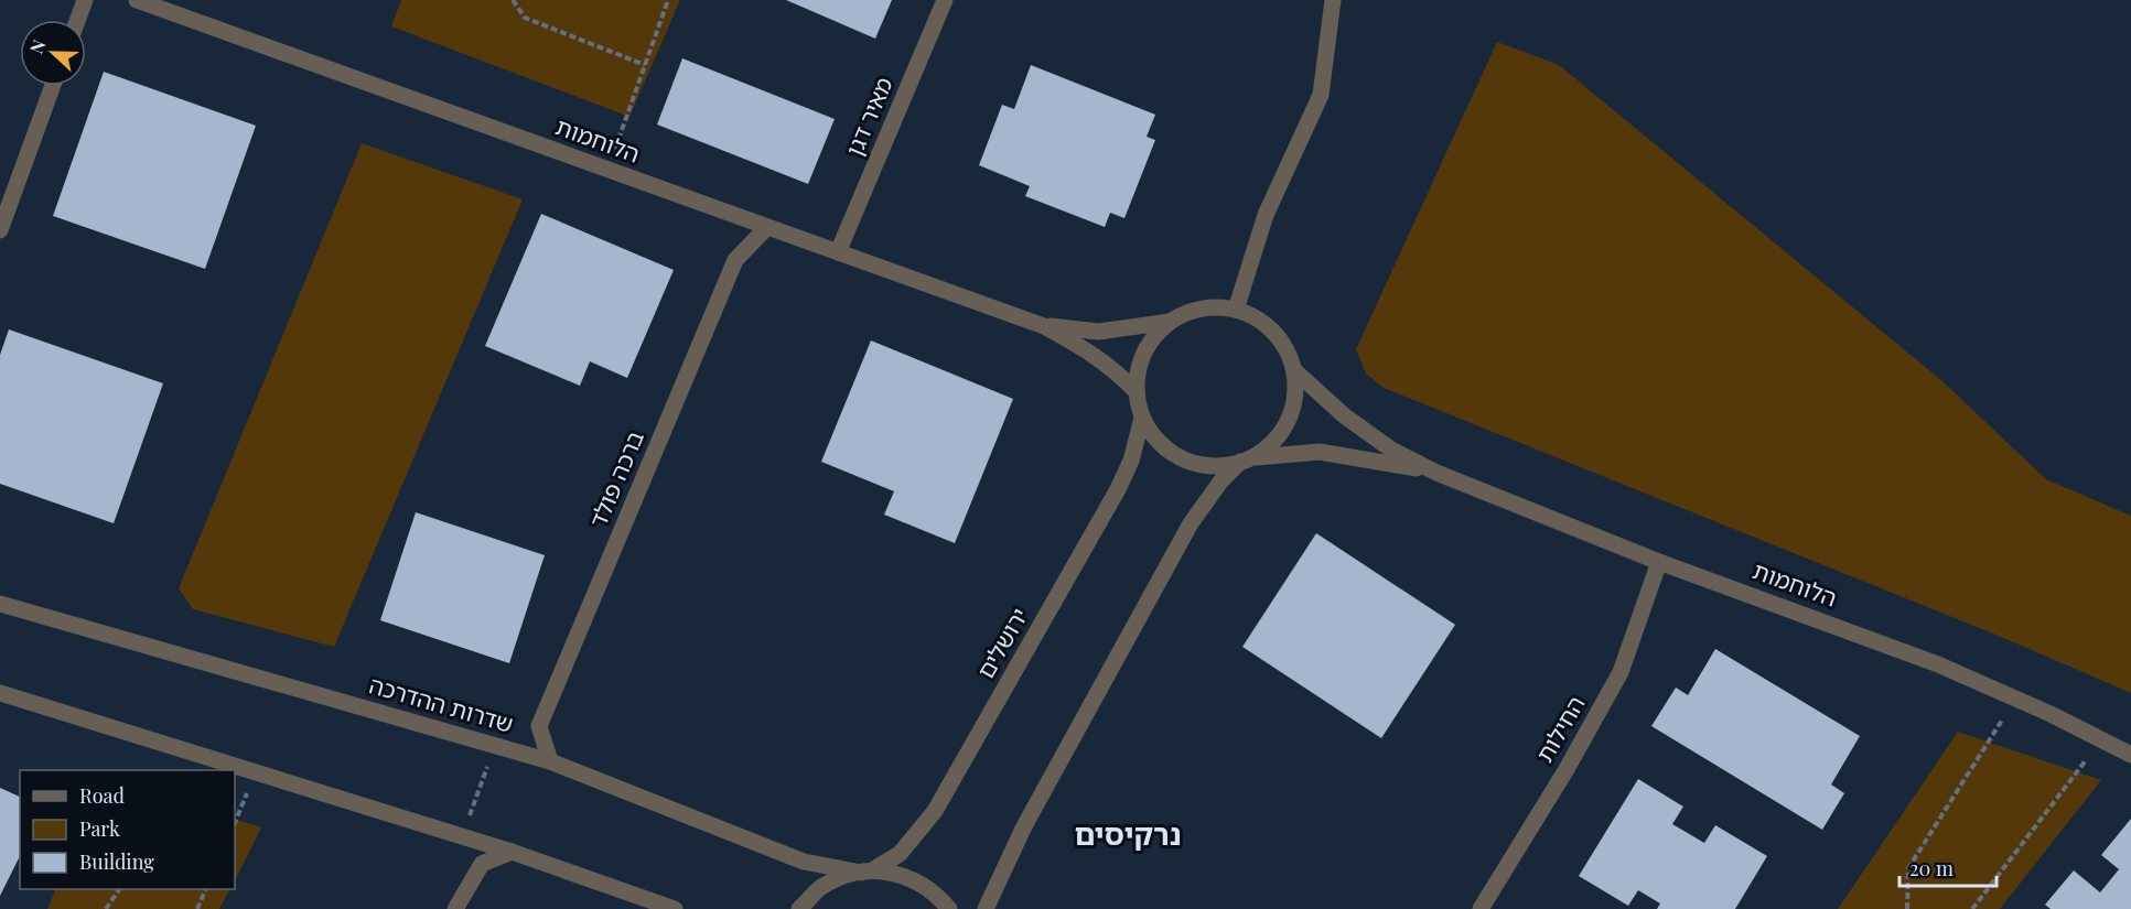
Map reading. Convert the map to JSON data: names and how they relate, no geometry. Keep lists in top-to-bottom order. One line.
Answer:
{"streets":{"street":["מאיר דגן","הלוחמות","ברכה פולד","ירושלים","שדרות ההדרכה","החילות"]},"crossings":[["מאיר דגן","הלוחמות"],["הלוחמות","ברכה פולד"],["הלוחמות","ירושלים"],["הלוחמות","החילות"],["ברכה פולד","שדרות ההדרכה"],["ירושלים","שדרות ההדרכה"]],"districts":["נרקיסים"],"legend":["Road","Park","Building"],"scale_bar":"20 m","north":"left"}
